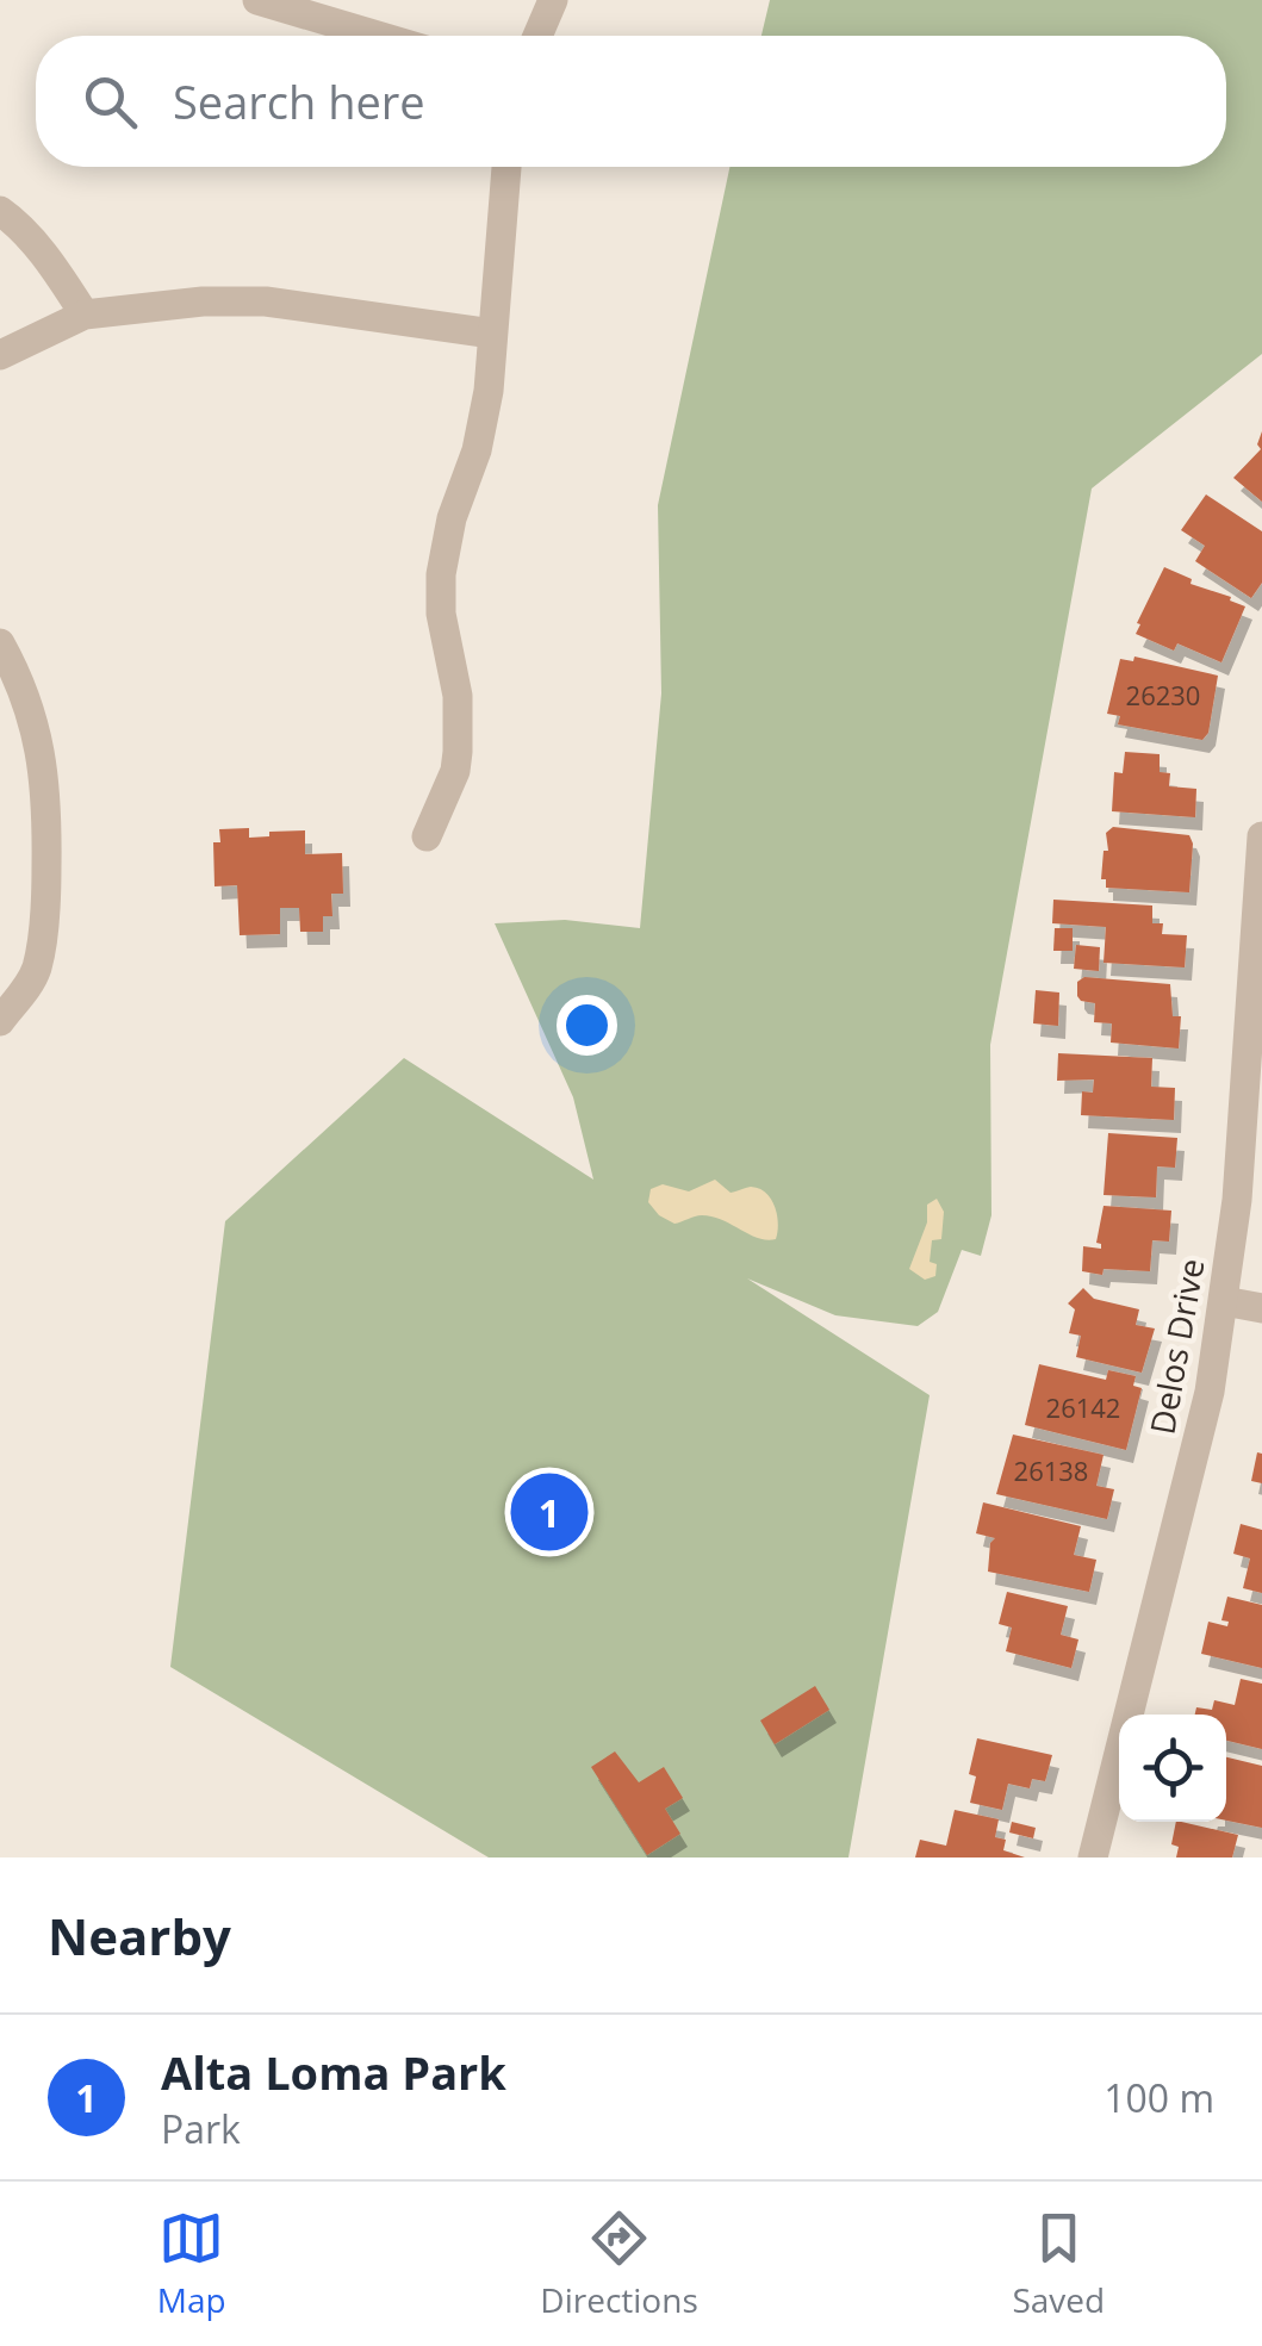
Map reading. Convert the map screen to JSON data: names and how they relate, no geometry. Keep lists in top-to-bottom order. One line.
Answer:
{"streets":{"street":["Delos Drive"]},"house_numbers":["26230","26142","26138"],"page":{"search":"Search here","pins":"1","heading":"Nearby","list":[{"mark":"1","name":"Alta Loma Park","note":"Park","value":"100 m"}],"nav":["Map","Directions","Saved"]}}
